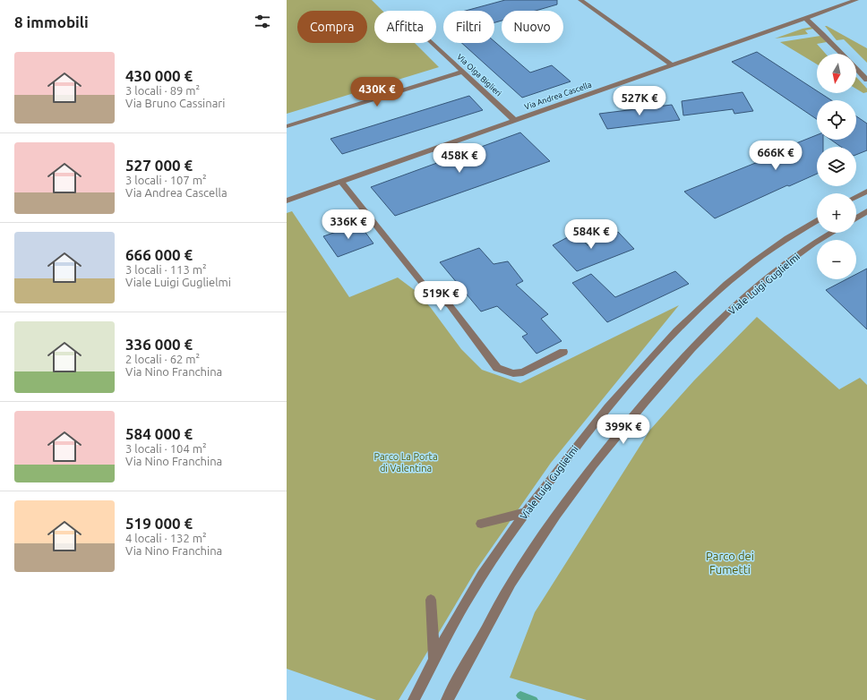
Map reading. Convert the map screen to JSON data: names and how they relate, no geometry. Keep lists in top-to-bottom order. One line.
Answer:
{"streets":{"street":["Via Olga Biglieri","Via Andrea Cascella","Viale Luigi Guglielmi"]},"crossings":[["Via Olga Biglieri","Via Andrea Cascella"]],"parks":["Parco La Porta di Valentina","Parco dei Fumetti"],"north":"bottom","page":{"heading":"8 immobili","chip":["Compra","Affitta","Filtri","Nuovo"],"list":[{"name":"430 000 €","note":"3 locali · 89 m² · Via Bruno Cassinari"},{"name":"527 000 €","note":"3 locali · 107 m² · Via Andrea Cascella"},{"name":"666 000 €","note":"3 locali · 113 m² · Viale Luigi Guglielmi"},{"name":"336 000 €","note":"2 locali · 62 m² · Via Nino Franchina"},{"name":"584 000 €","note":"3 locali · 104 m² · Via Nino Franchina"},{"name":"519 000 €","note":"4 locali · 132 m² · Via Nino Franchina"}],"map_buttons":["+","−"],"price":["430K €","527K €","666K €","458K €","336K €","584K €","519K €","399K €"]}}
